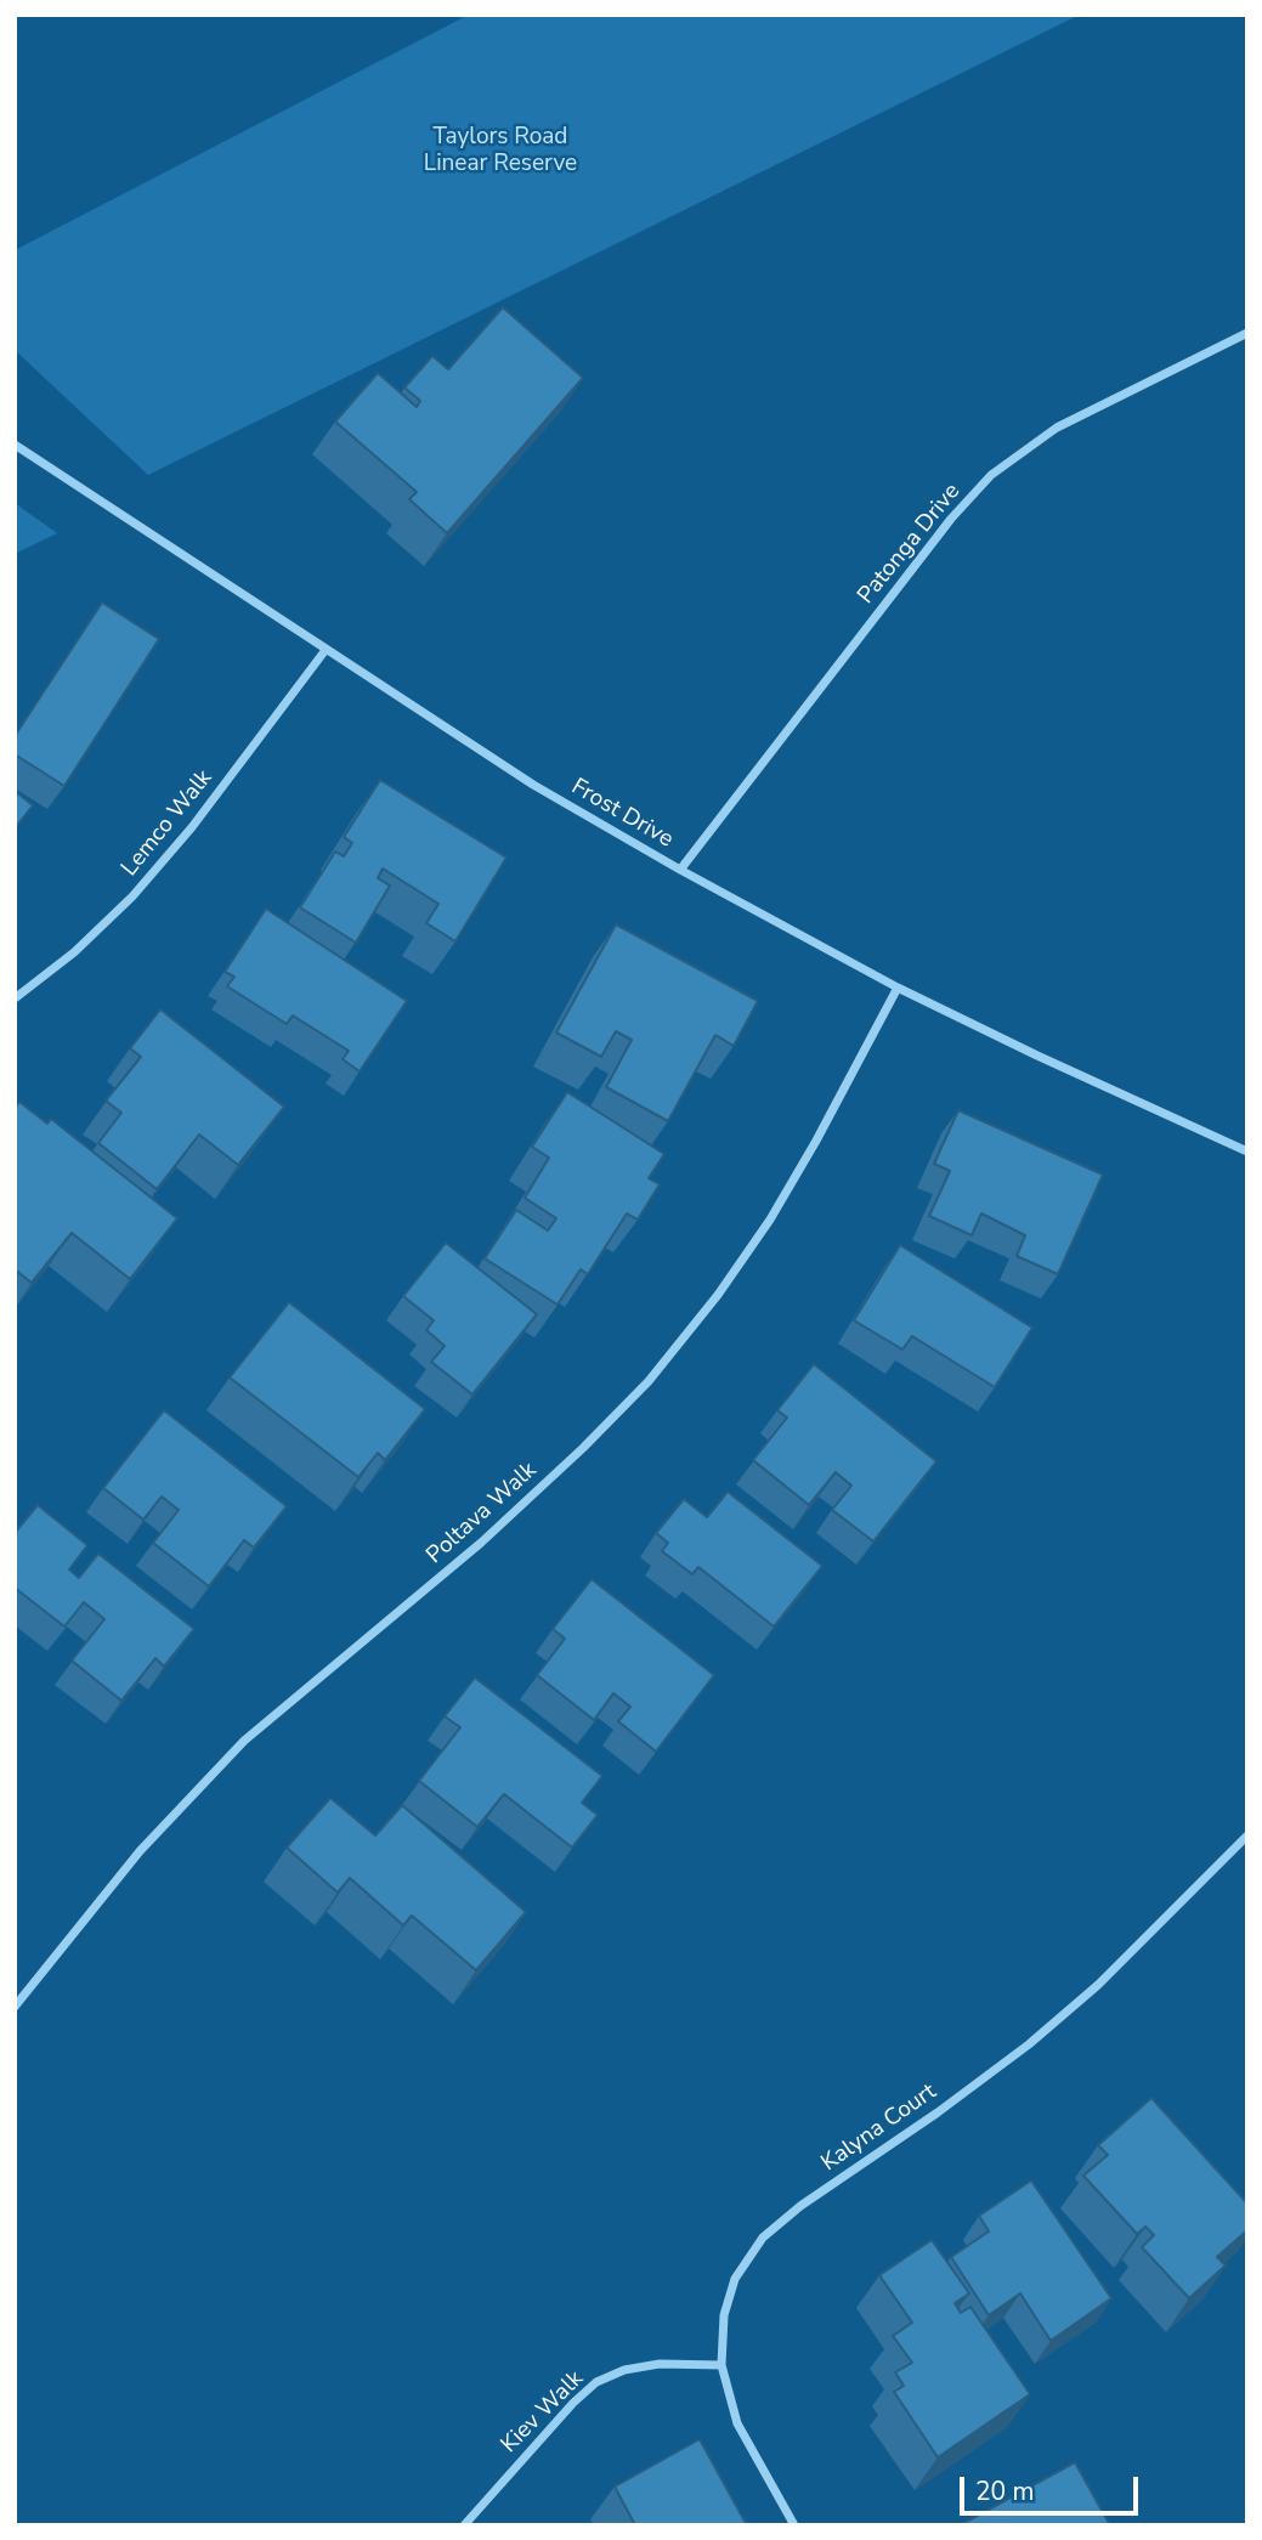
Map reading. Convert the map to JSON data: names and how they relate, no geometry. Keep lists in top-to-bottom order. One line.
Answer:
{"streets":{"street":["Patonga Drive","Frost Drive","Lemco Walk","Poltava Walk","Kalyna Court","Kiev Walk"]},"crossings":[["Patonga Drive","Frost Drive"],["Frost Drive","Lemco Walk"],["Frost Drive","Poltava Walk"],["Kalyna Court","Kiev Walk"]],"parks":["Taylors Road Linear Reserve"],"scale_bar":"20 m"}
